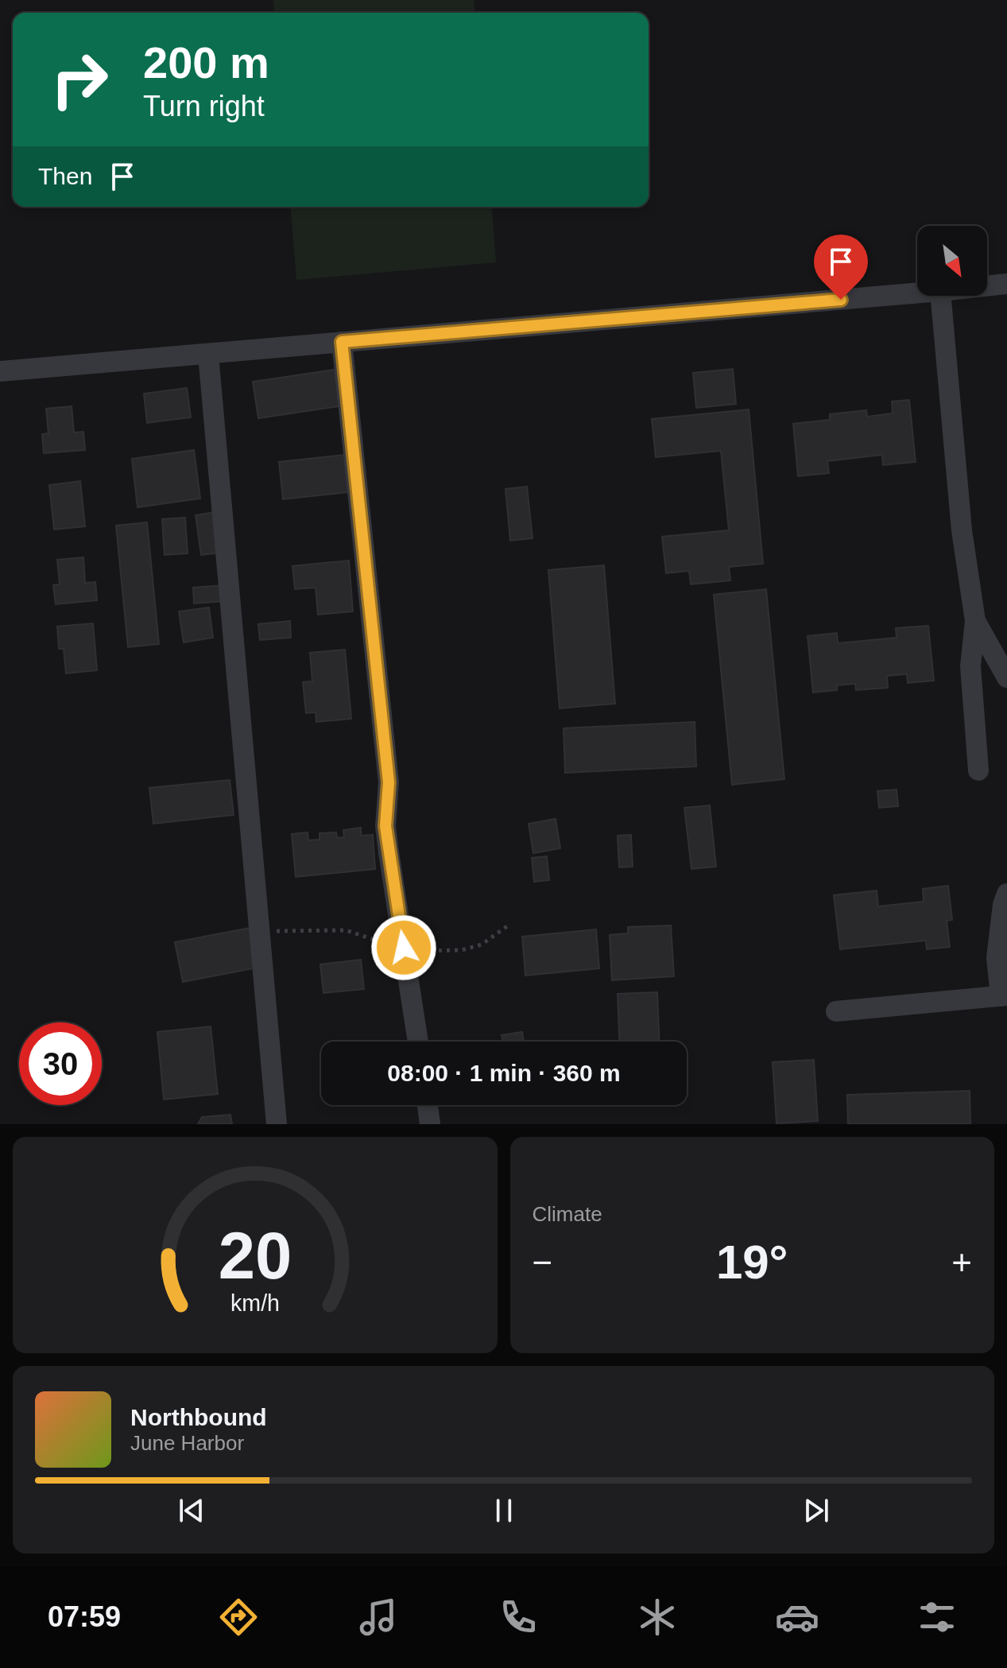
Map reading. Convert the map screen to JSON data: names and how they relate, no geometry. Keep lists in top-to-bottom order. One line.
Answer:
{"north":"bottom right","page":{"turn":["200 m","Turn right"],"then":"Then","limit":"30","trip":"08:00 · 1 min · 360 m","tile":"Climate","heat":["−","19°","+"],"song":["Northbound","June Harbor"],"tabs":"07:59","gauge":["20","km/h"]}}
